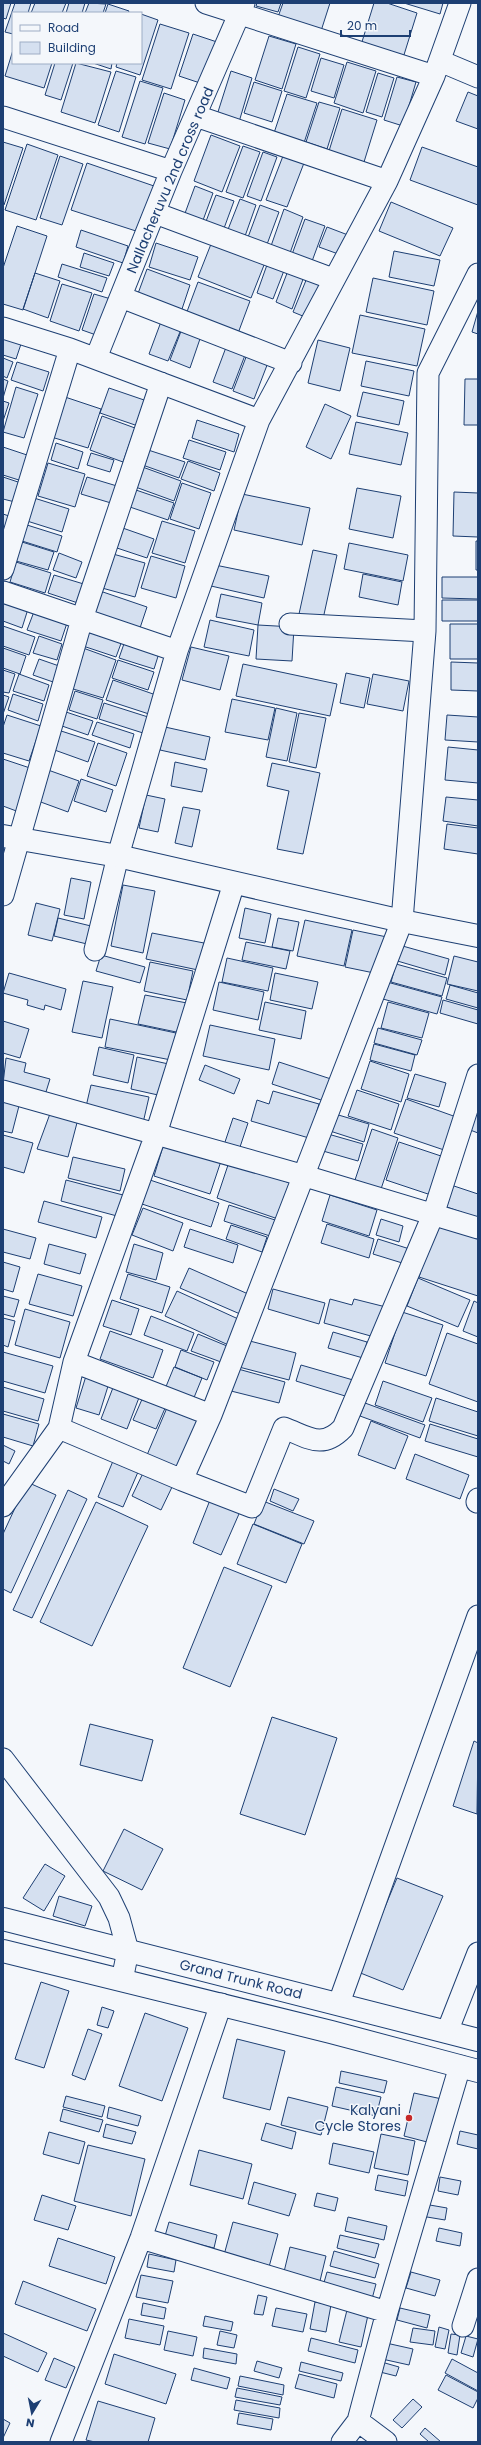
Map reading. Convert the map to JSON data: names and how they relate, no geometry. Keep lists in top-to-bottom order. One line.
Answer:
{"streets":{"main road":["Grand Trunk Road"],"street":["Nallacheruvu 2nd cross road"]},"places":["Kalyani Cycle Stores"],"legend":["Road","Building"],"scale_bar":"20 m","north":"bottom"}
